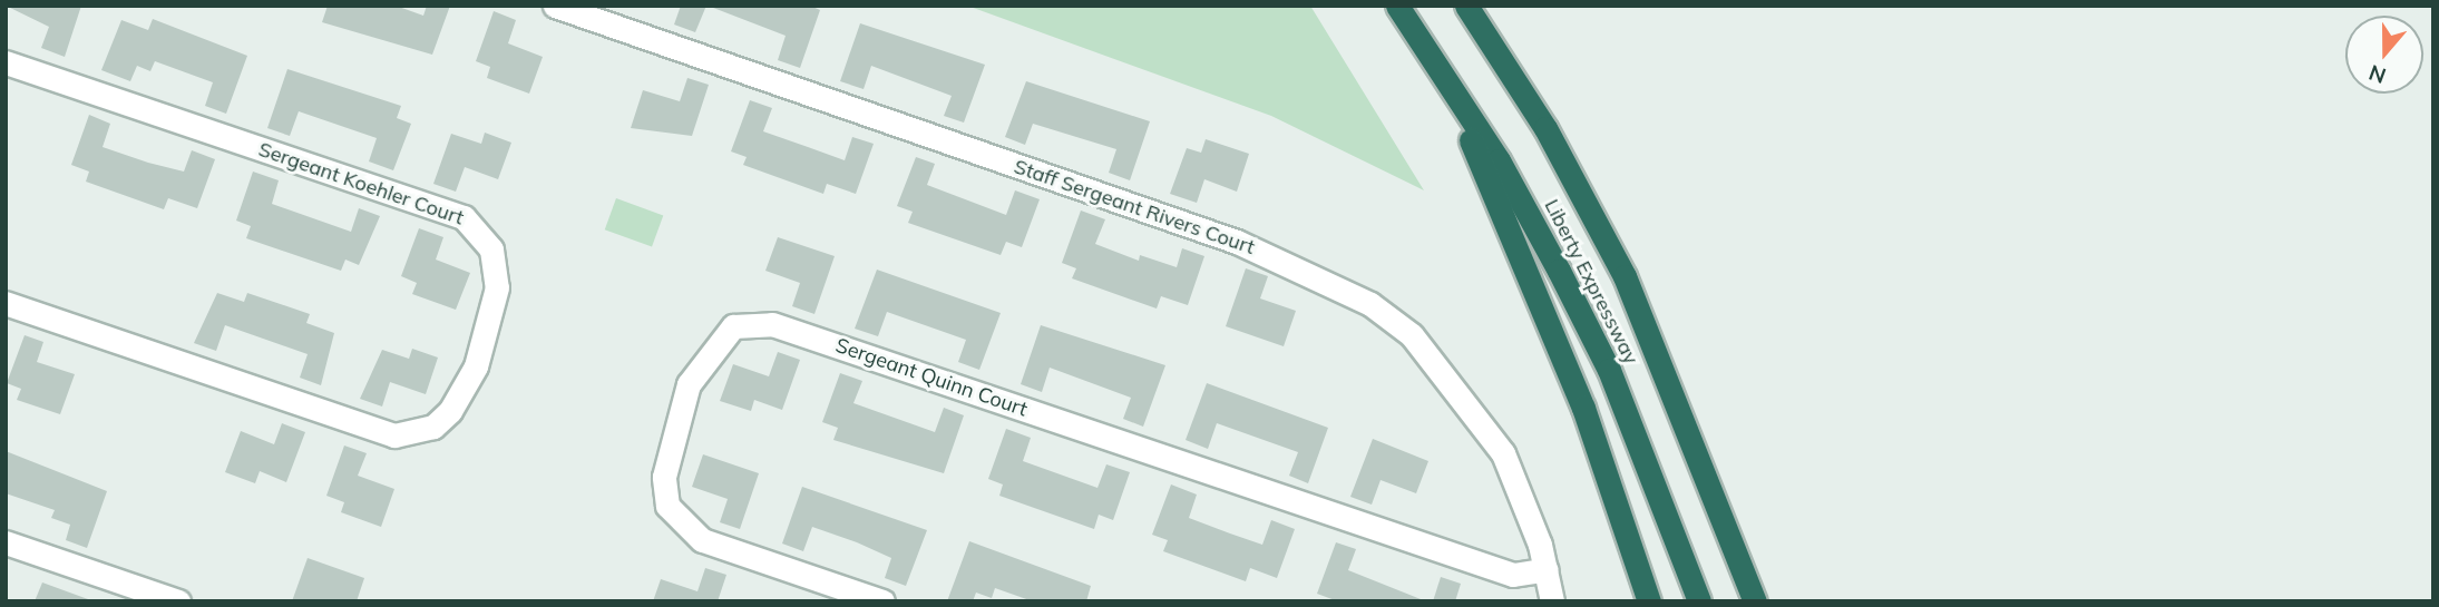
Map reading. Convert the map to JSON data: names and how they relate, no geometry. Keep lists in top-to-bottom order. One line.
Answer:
{"streets":{"highway":["Liberty Expressway"],"street":["Sergeant Koehler Court","Staff Sergeant Rivers Court","Sergeant Quinn Court"]},"crossings":[["Staff Sergeant Rivers Court","Sergeant Quinn Court"]],"north":"bottom"}
